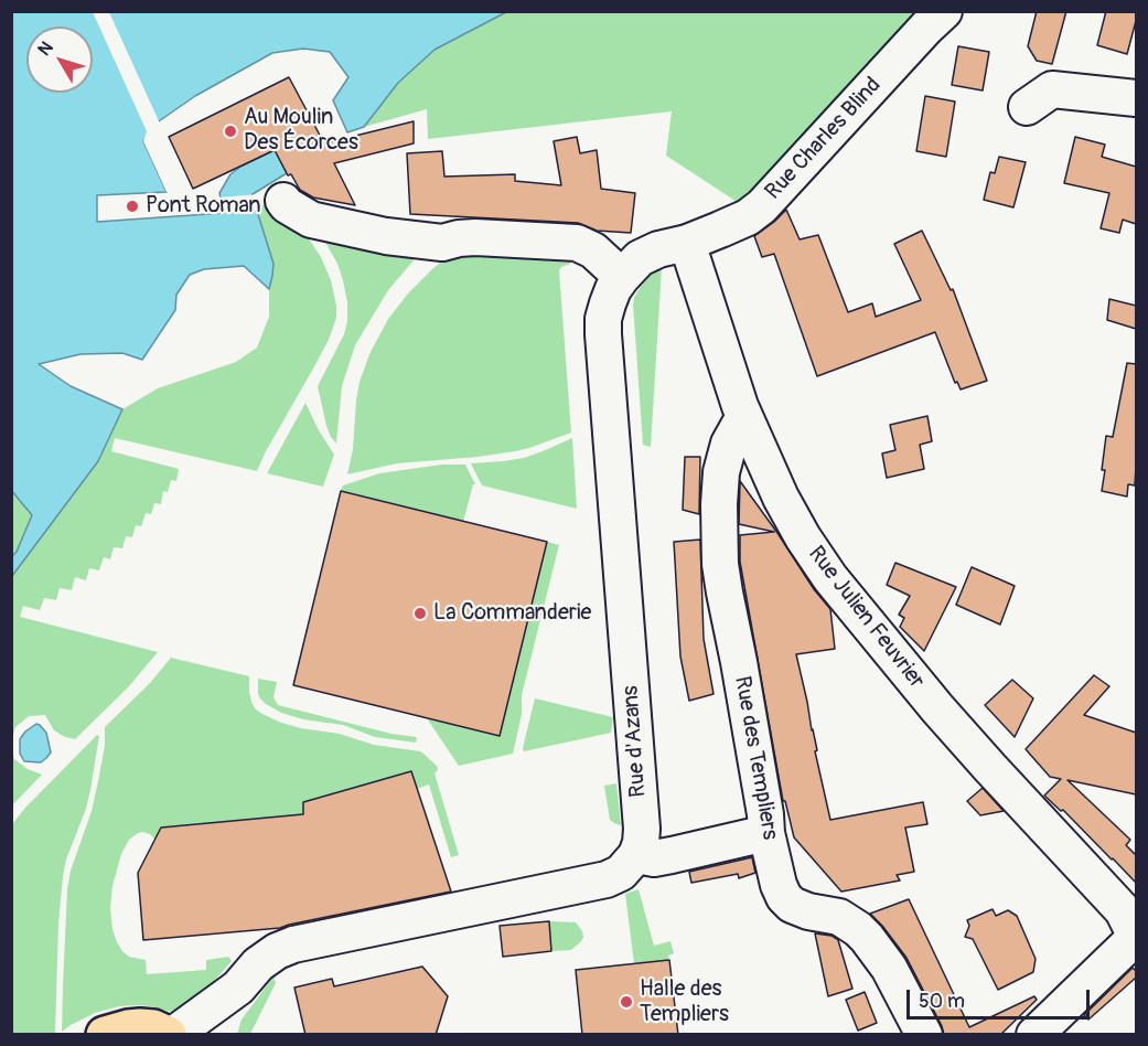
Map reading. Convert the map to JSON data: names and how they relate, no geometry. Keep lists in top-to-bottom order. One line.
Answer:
{"streets":{"street":["Rue Charles Blind","Rue Julien Feuvrier","Rue d'Azans","Rue des Templiers"]},"crossings":[["Rue Charles Blind","Rue Julien Feuvrier"],["Rue Charles Blind","Rue d'Azans"],["Rue Julien Feuvrier","Rue d'Azans"],["Rue Julien Feuvrier","Rue des Templiers"]],"places":["Au Moulin Des Écorces","Pont Roman","La Commanderie","Halle des Templiers"],"scale_bar":"50 m","north":"top left"}
